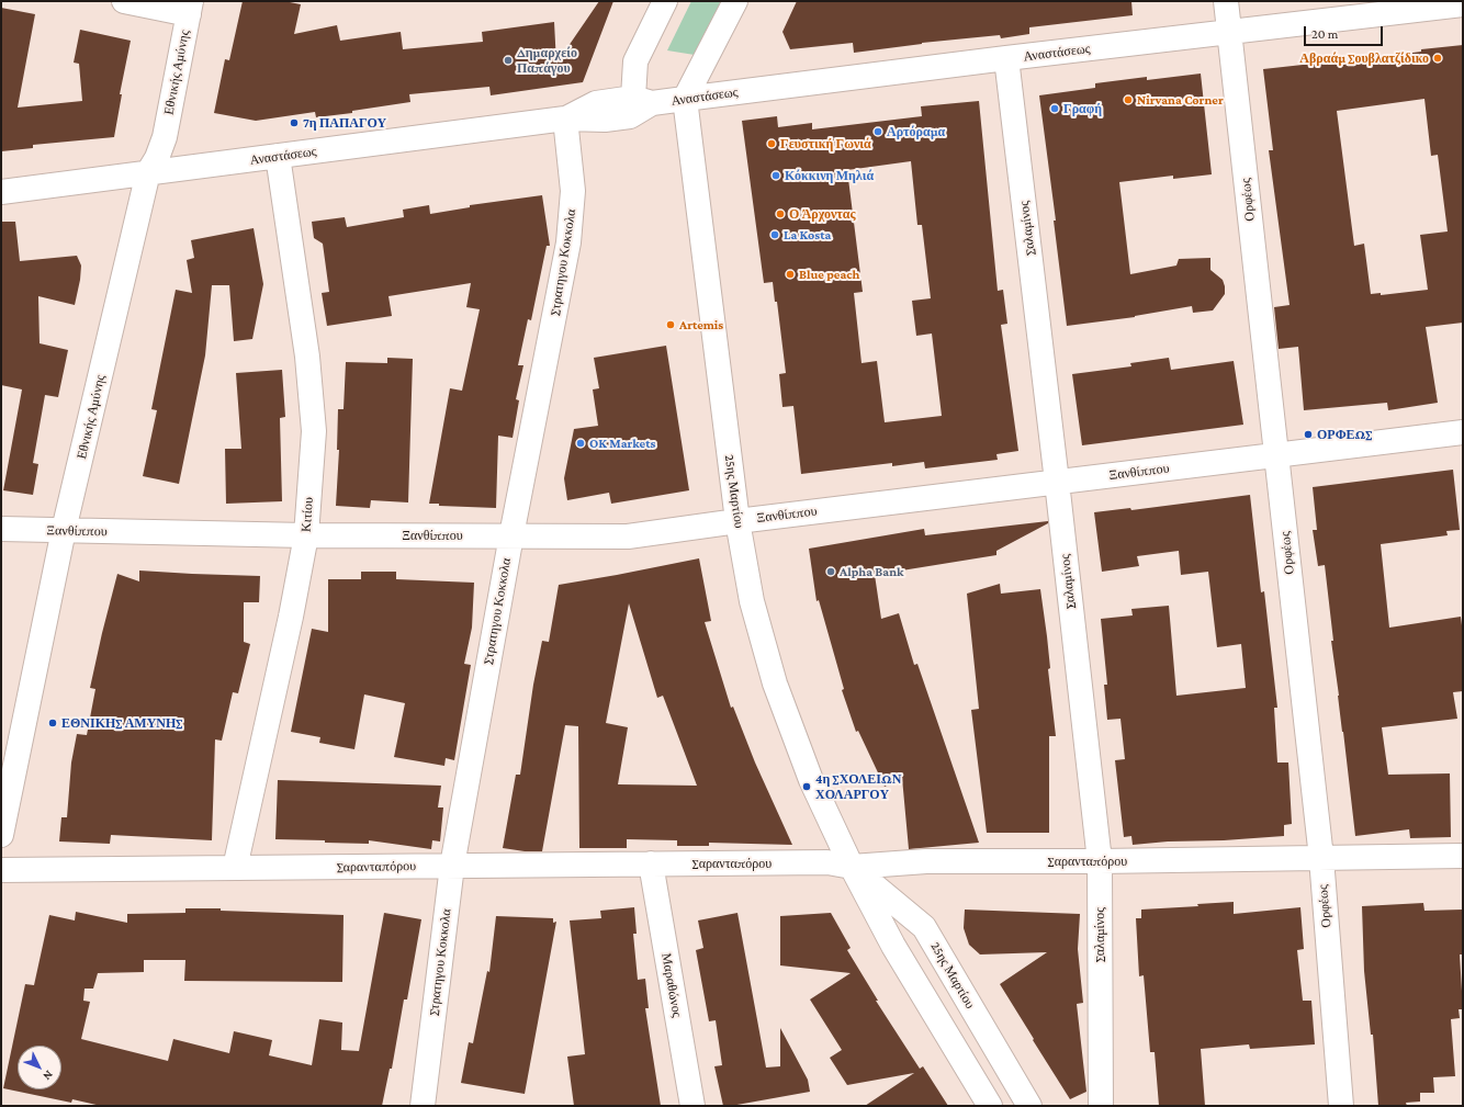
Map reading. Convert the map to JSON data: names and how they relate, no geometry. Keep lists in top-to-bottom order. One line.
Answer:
{"streets":{"street":["Αναστάσεως","Εθνικής Αμύνης","Ορφέως","Σαλαμίνος","Στρατηγου Κοκκολα","Ξανθίππου","25ης Μαρτίου","Κιτίου","Σαρανταπόρου","Μαραθώνος"]},"crossings":[["Αναστάσεως","Εθνικής Αμύνης"],["Αναστάσεως","Ορφέως"],["Αναστάσεως","Σαλαμίνος"],["Αναστάσεως","Στρατηγου Κοκκολα"],["Αναστάσεως","25ης Μαρτίου"],["Αναστάσεως","Κιτίου"],["Εθνικής Αμύνης","Ξανθίππου"],["Ορφέως","Ξανθίππου"],["Ορφέως","Σαρανταπόρου"],["Σαλαμίνος","Ξανθίππου"],["Σαλαμίνος","Σαρανταπόρου"],["Στρατηγου Κοκκολα","Ξανθίππου"],["Στρατηγου Κοκκολα","Σαρανταπόρου"],["Ξανθίππου","25ης Μαρτίου"],["Ξανθίππου","Κιτίου"],["25ης Μαρτίου","Σαρανταπόρου"],["Κιτίου","Σαρανταπόρου"],["Σαρανταπόρου","Μαραθώνος"]],"places":["Αβραάμ Σουβλατζίδικο","Δημαρχείο Παπάγου","Nirvana Corner","Γραφή","7η ΠΑΠΑΓΟΥ","Αρτόραμα","Γευστική Γωνιά","Κόκκινη Μηλιά","Ο Άρχοντας","La Kosta","Blue peach","Artemis","ΟΡΦΕΩΣ","OK Markets","Alpha Bank","ΕΘΝΙΚΗΣ ΑΜΥΝΗΣ","4η ΣΧΟΛΕΙΩΝ ΧΟΛΑΡΓΟΥ"],"scale_bar":"20 m","north":"bottom right"}
